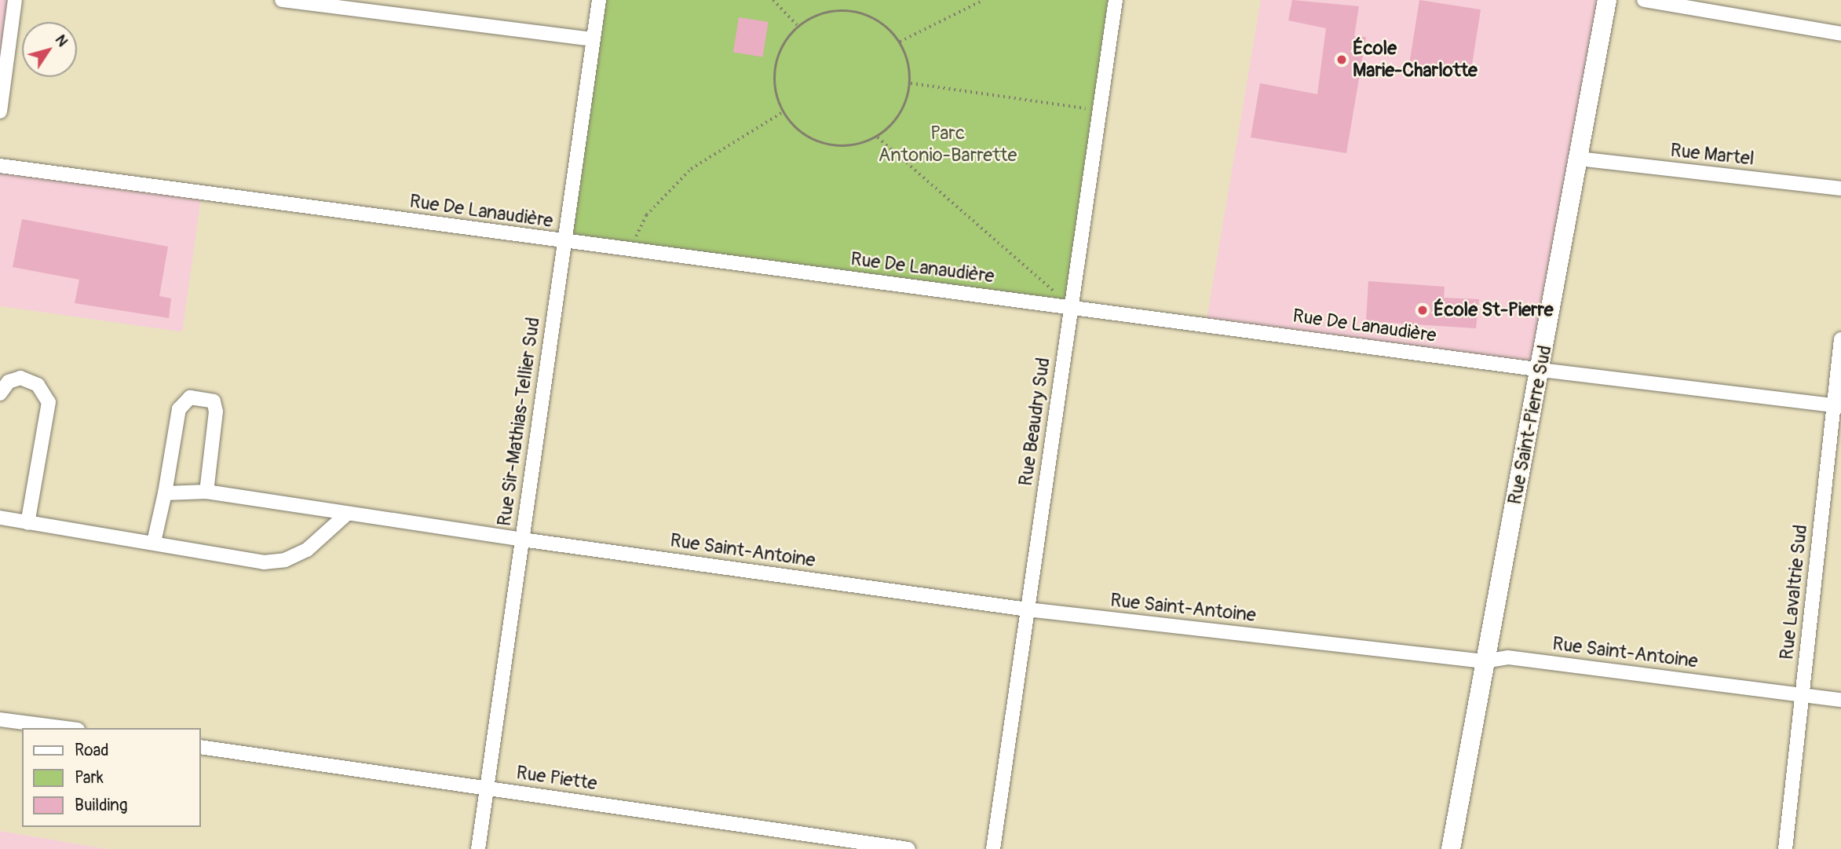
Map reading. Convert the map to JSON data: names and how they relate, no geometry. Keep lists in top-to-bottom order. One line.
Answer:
{"streets":{"street":["Rue Martel","Rue De Lanaudière","Rue Sir-Mathias-Tellier Sud","Rue Beaudry Sud","Rue Saint-Pierre Sud","Rue Saint-Antoine","Rue Lavaltrie Sud","Rue Piette"]},"crossings":[["Rue Martel","Rue Saint-Pierre Sud"],["Rue De Lanaudière","Rue Sir-Mathias-Tellier Sud"],["Rue De Lanaudière","Rue Beaudry Sud"],["Rue De Lanaudière","Rue Saint-Pierre Sud"],["Rue De Lanaudière","Rue Lavaltrie Sud"],["Rue Sir-Mathias-Tellier Sud","Rue Saint-Antoine"],["Rue Sir-Mathias-Tellier Sud","Rue Piette"],["Rue Beaudry Sud","Rue Saint-Antoine"],["Rue Saint-Pierre Sud","Rue Saint-Antoine"],["Rue Saint-Antoine","Rue Lavaltrie Sud"]],"parks":["Parc Antonio-Barrette"],"places":["École Marie-Charlotte","École St-Pierre"],"legend":["Road","Park","Building"],"north":"top right"}
